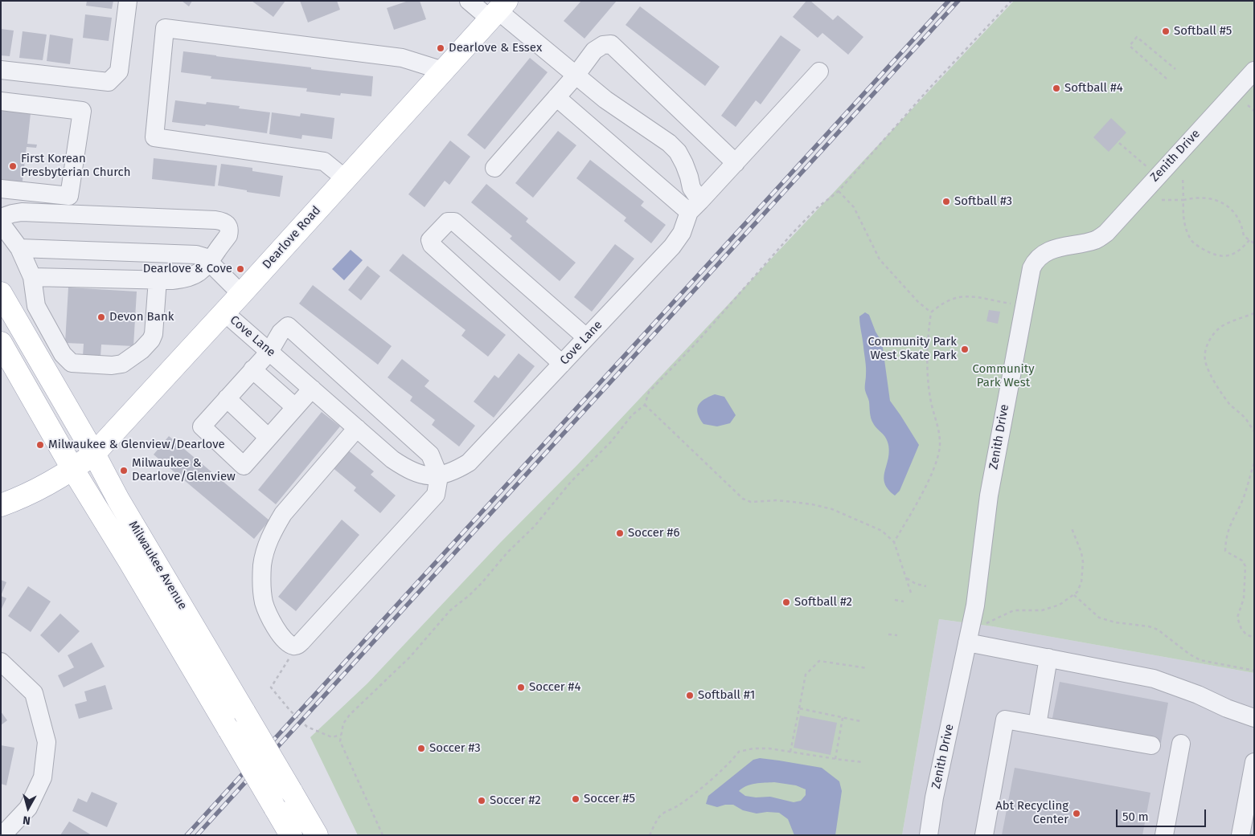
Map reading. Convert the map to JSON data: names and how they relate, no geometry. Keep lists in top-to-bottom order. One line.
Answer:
{"streets":{"main road":["Dearlove Road","Milwaukee Avenue"],"street":["Zenith Drive","Cove Lane"]},"crossings":[["Dearlove Road","Cove Lane"],["Dearlove Road","Milwaukee Avenue"]],"parks":["Community Park West"],"places":["Softball #5","Dearlove & Essex","Softball #4","First Korean Presbyterian Church","Softball #3","Dearlove & Cove","Devon Bank","Community Park West Skate Park","Milwaukee & Glenview/Dearlove","Milwaukee & Dearlove/Glenview","Soccer #6","Softball #2","Soccer #4","Softball #1","Soccer #3","Soccer #5","Soccer #2","Abt Recycling Center"],"scale_bar":"50 m","north":"bottom"}
